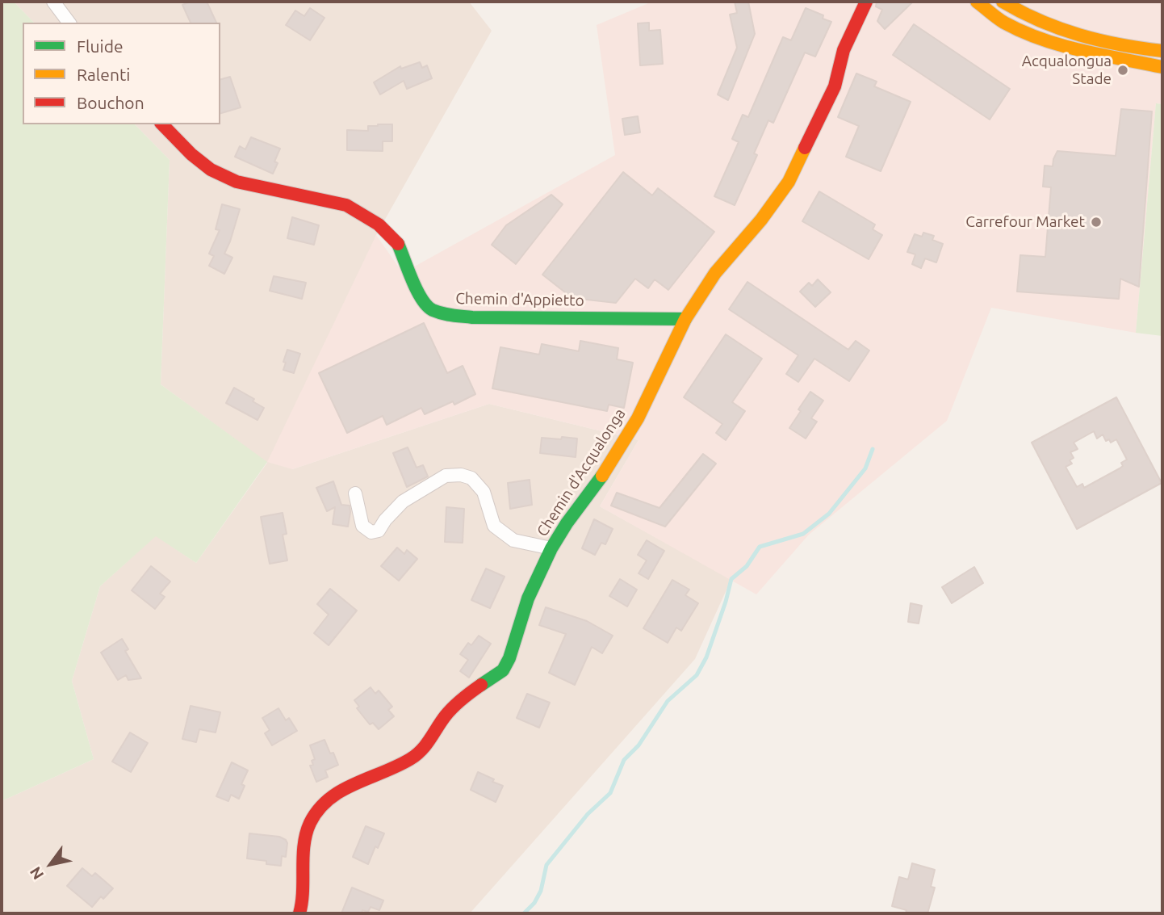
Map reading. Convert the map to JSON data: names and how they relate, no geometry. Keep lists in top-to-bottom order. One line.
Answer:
{"streets":{"street":["Chemin d'Appietto","Chemin d'Acqualonga"]},"crossings":[["Chemin d'Appietto","Chemin d'Acqualonga"]],"places":["Acqualongua Stade","Carrefour Market"],"legend":["Fluide","Ralenti","Bouchon"],"north":"bottom left"}
